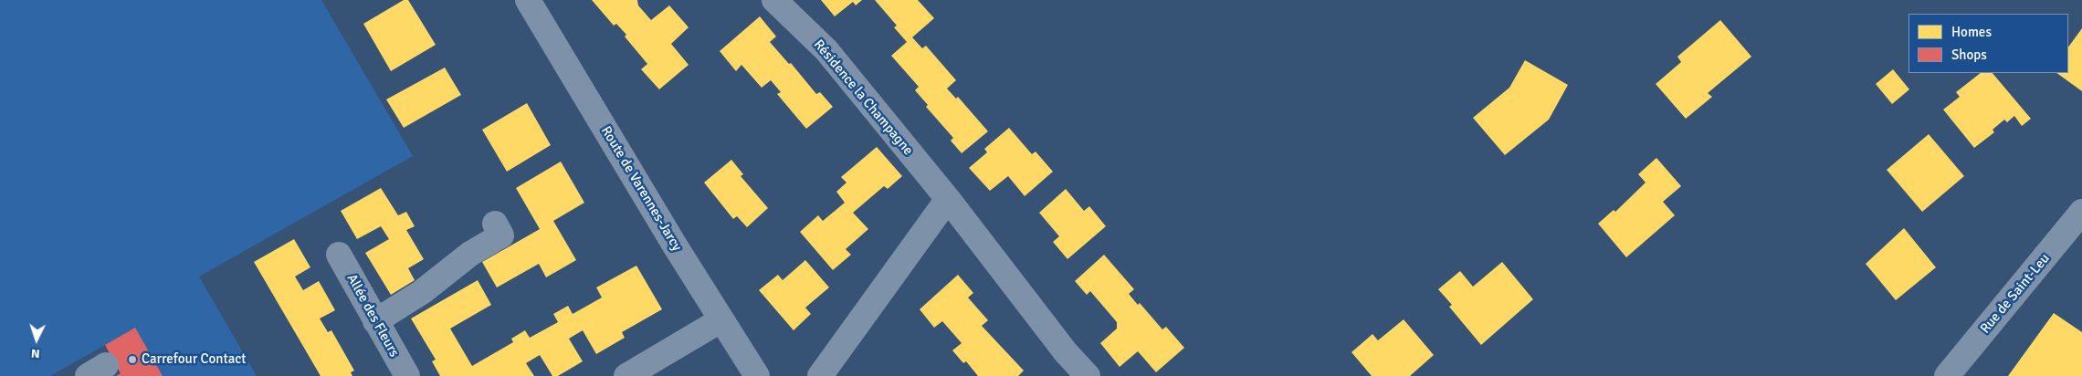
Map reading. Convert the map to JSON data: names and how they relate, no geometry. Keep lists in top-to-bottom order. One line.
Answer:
{"streets":{"street":["Résidence la Champagne","Route de Varennes-Jarcy","Rue de Saint-Leu","Allée des Fleurs"]},"places":["Carrefour Contact"],"legend":["Homes","Shops"],"north":"bottom"}
